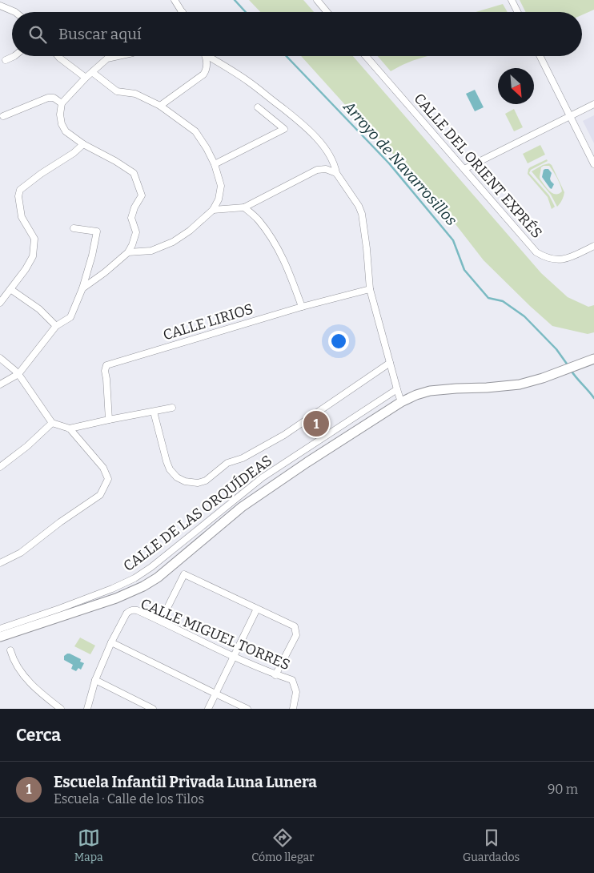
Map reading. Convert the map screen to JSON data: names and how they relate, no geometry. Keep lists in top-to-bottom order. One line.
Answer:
{"streets":{"street":["CALLE DEL ORIENT EXPRÉS","CALLE LIRIOS","CALLE DE LAS ORQUÍDEAS","CALLE MIGUEL TORRES"]},"water":["Arroyo de Navarrosillos"],"north":"bottom right","page":{"search":"Buscar aquí","pins":"1","heading":"Cerca","list":[{"mark":"1","name":"Escuela Infantil Privada Luna Lunera","note":"Escuela · Calle de los Tilos","value":"90 m"}],"nav":["Mapa","Cómo llegar","Guardados"]}}
